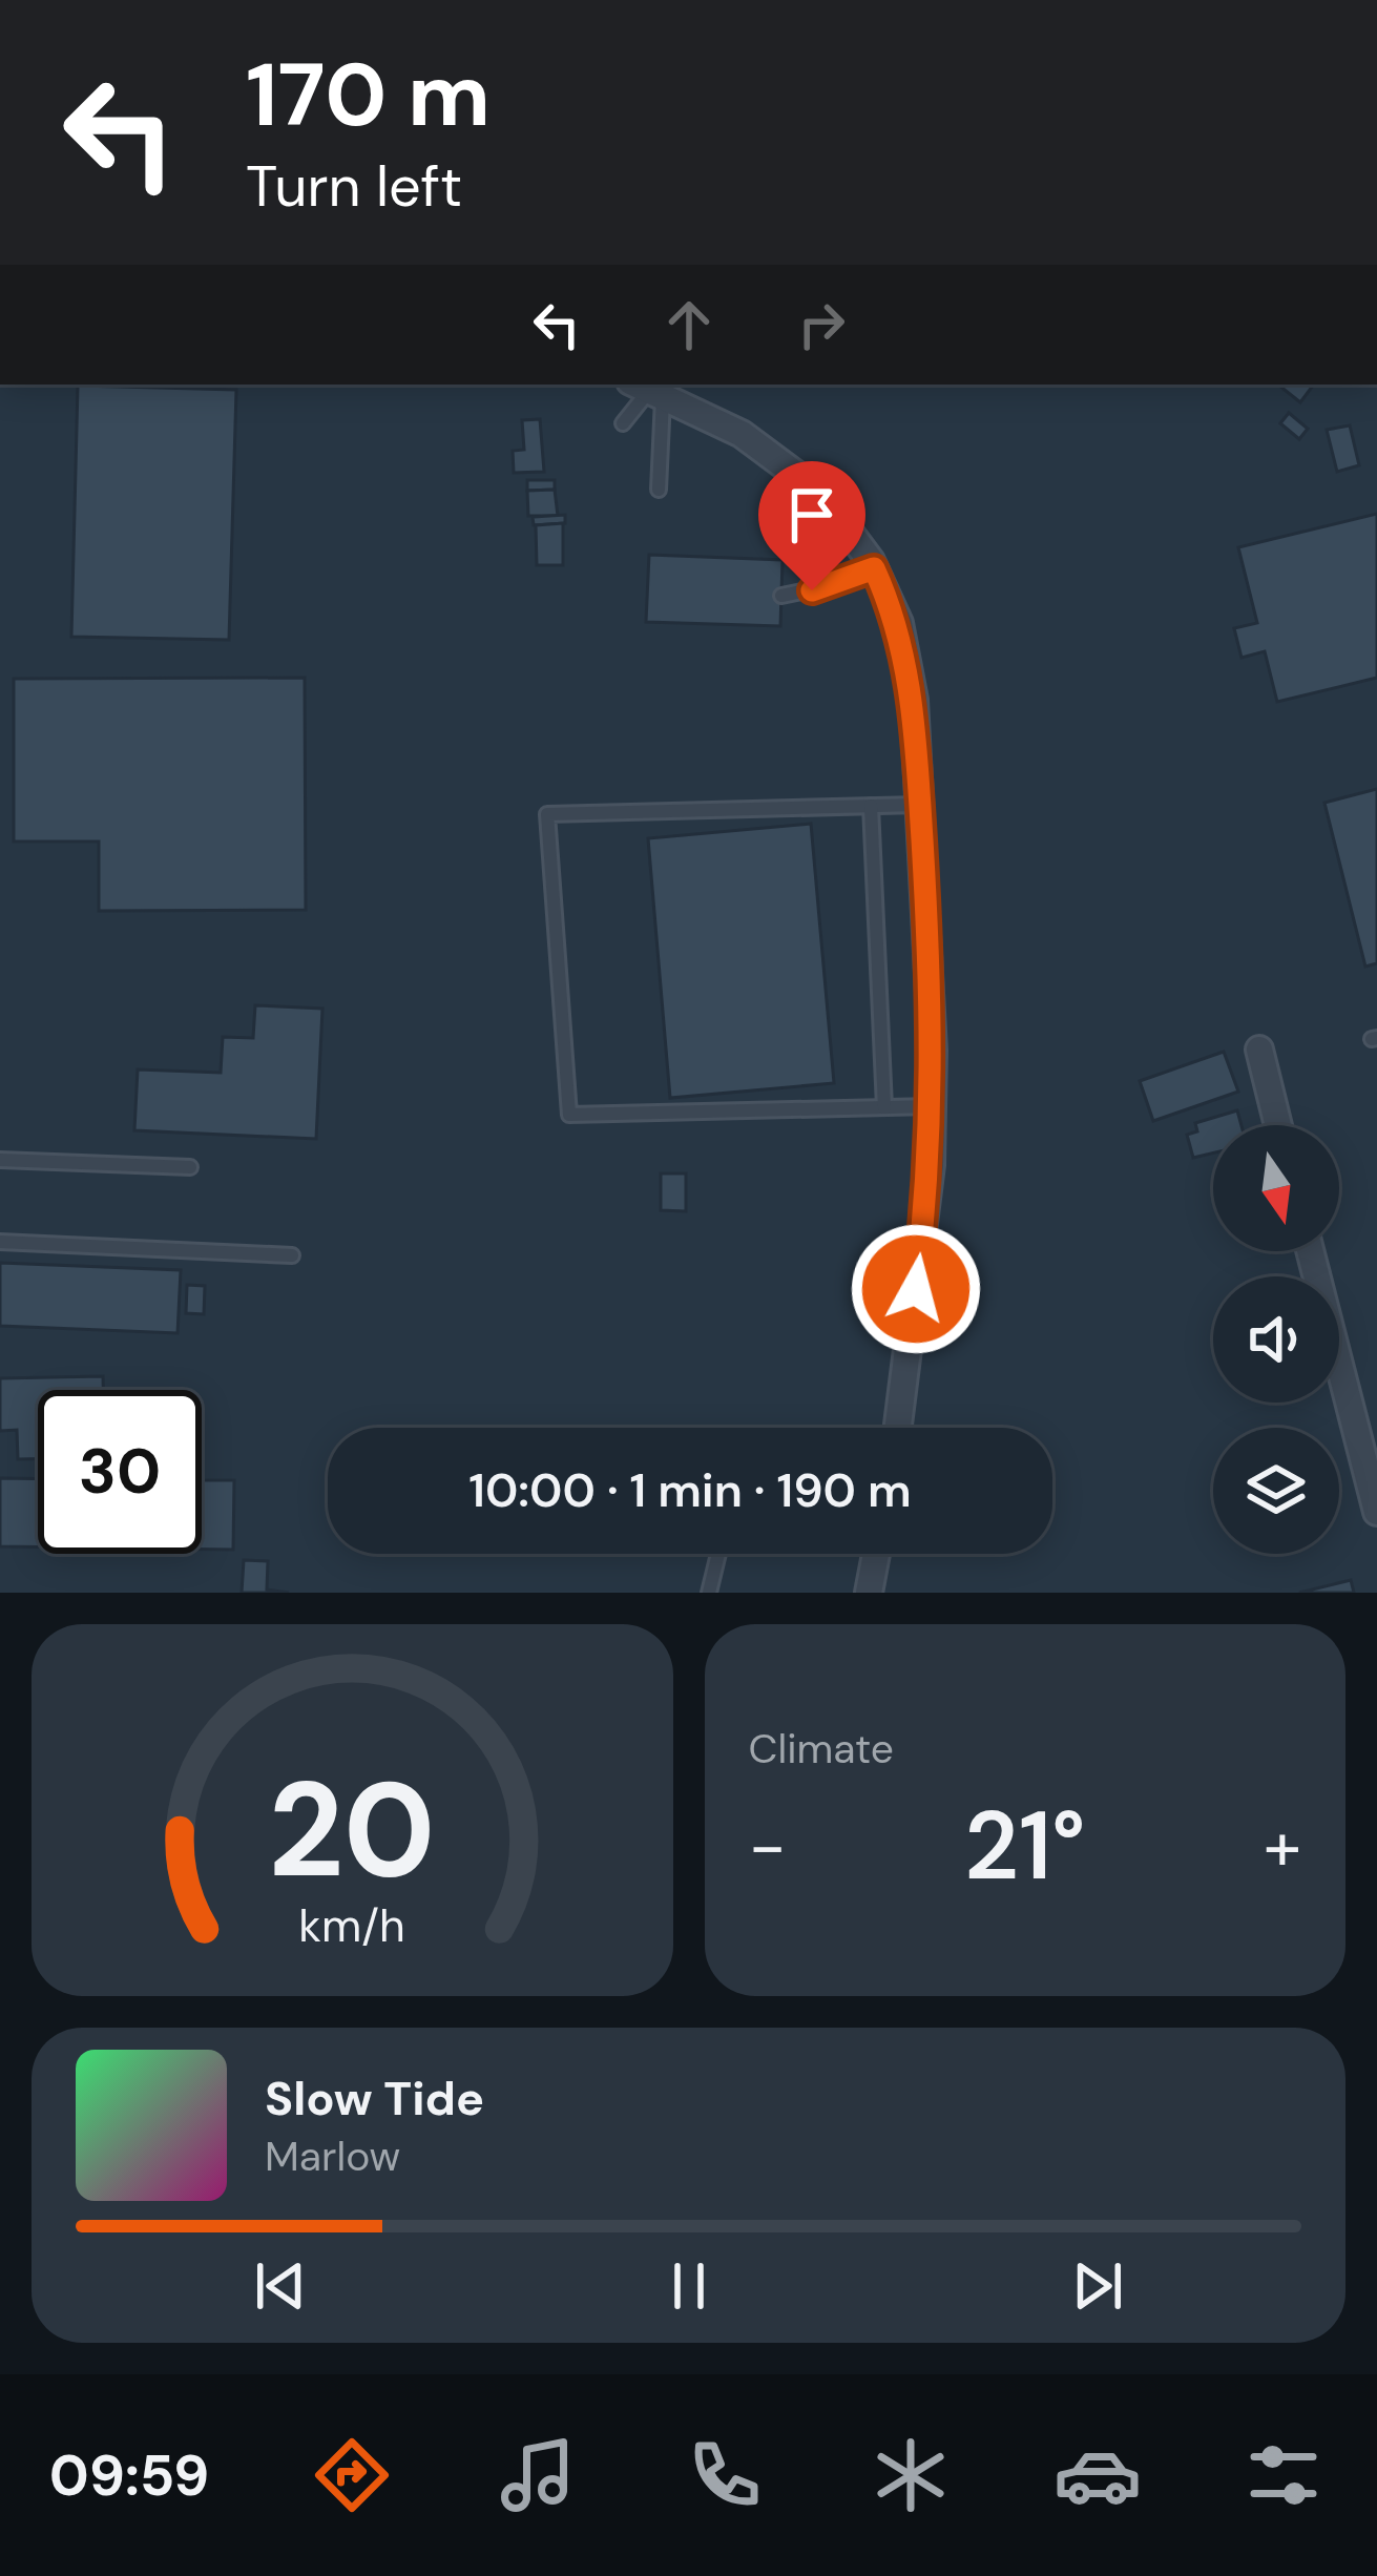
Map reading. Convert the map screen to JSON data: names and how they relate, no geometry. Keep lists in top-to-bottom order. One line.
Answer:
{"north":"bottom","page":{"turn":["170 m","Turn left"],"limit":"30","trip":"10:00 · 1 min · 190 m","tile":"Climate","heat":["−","21°","+"],"song":["Slow Tide","Marlow"],"tabs":"09:59","gauge":["20","km/h"]}}
